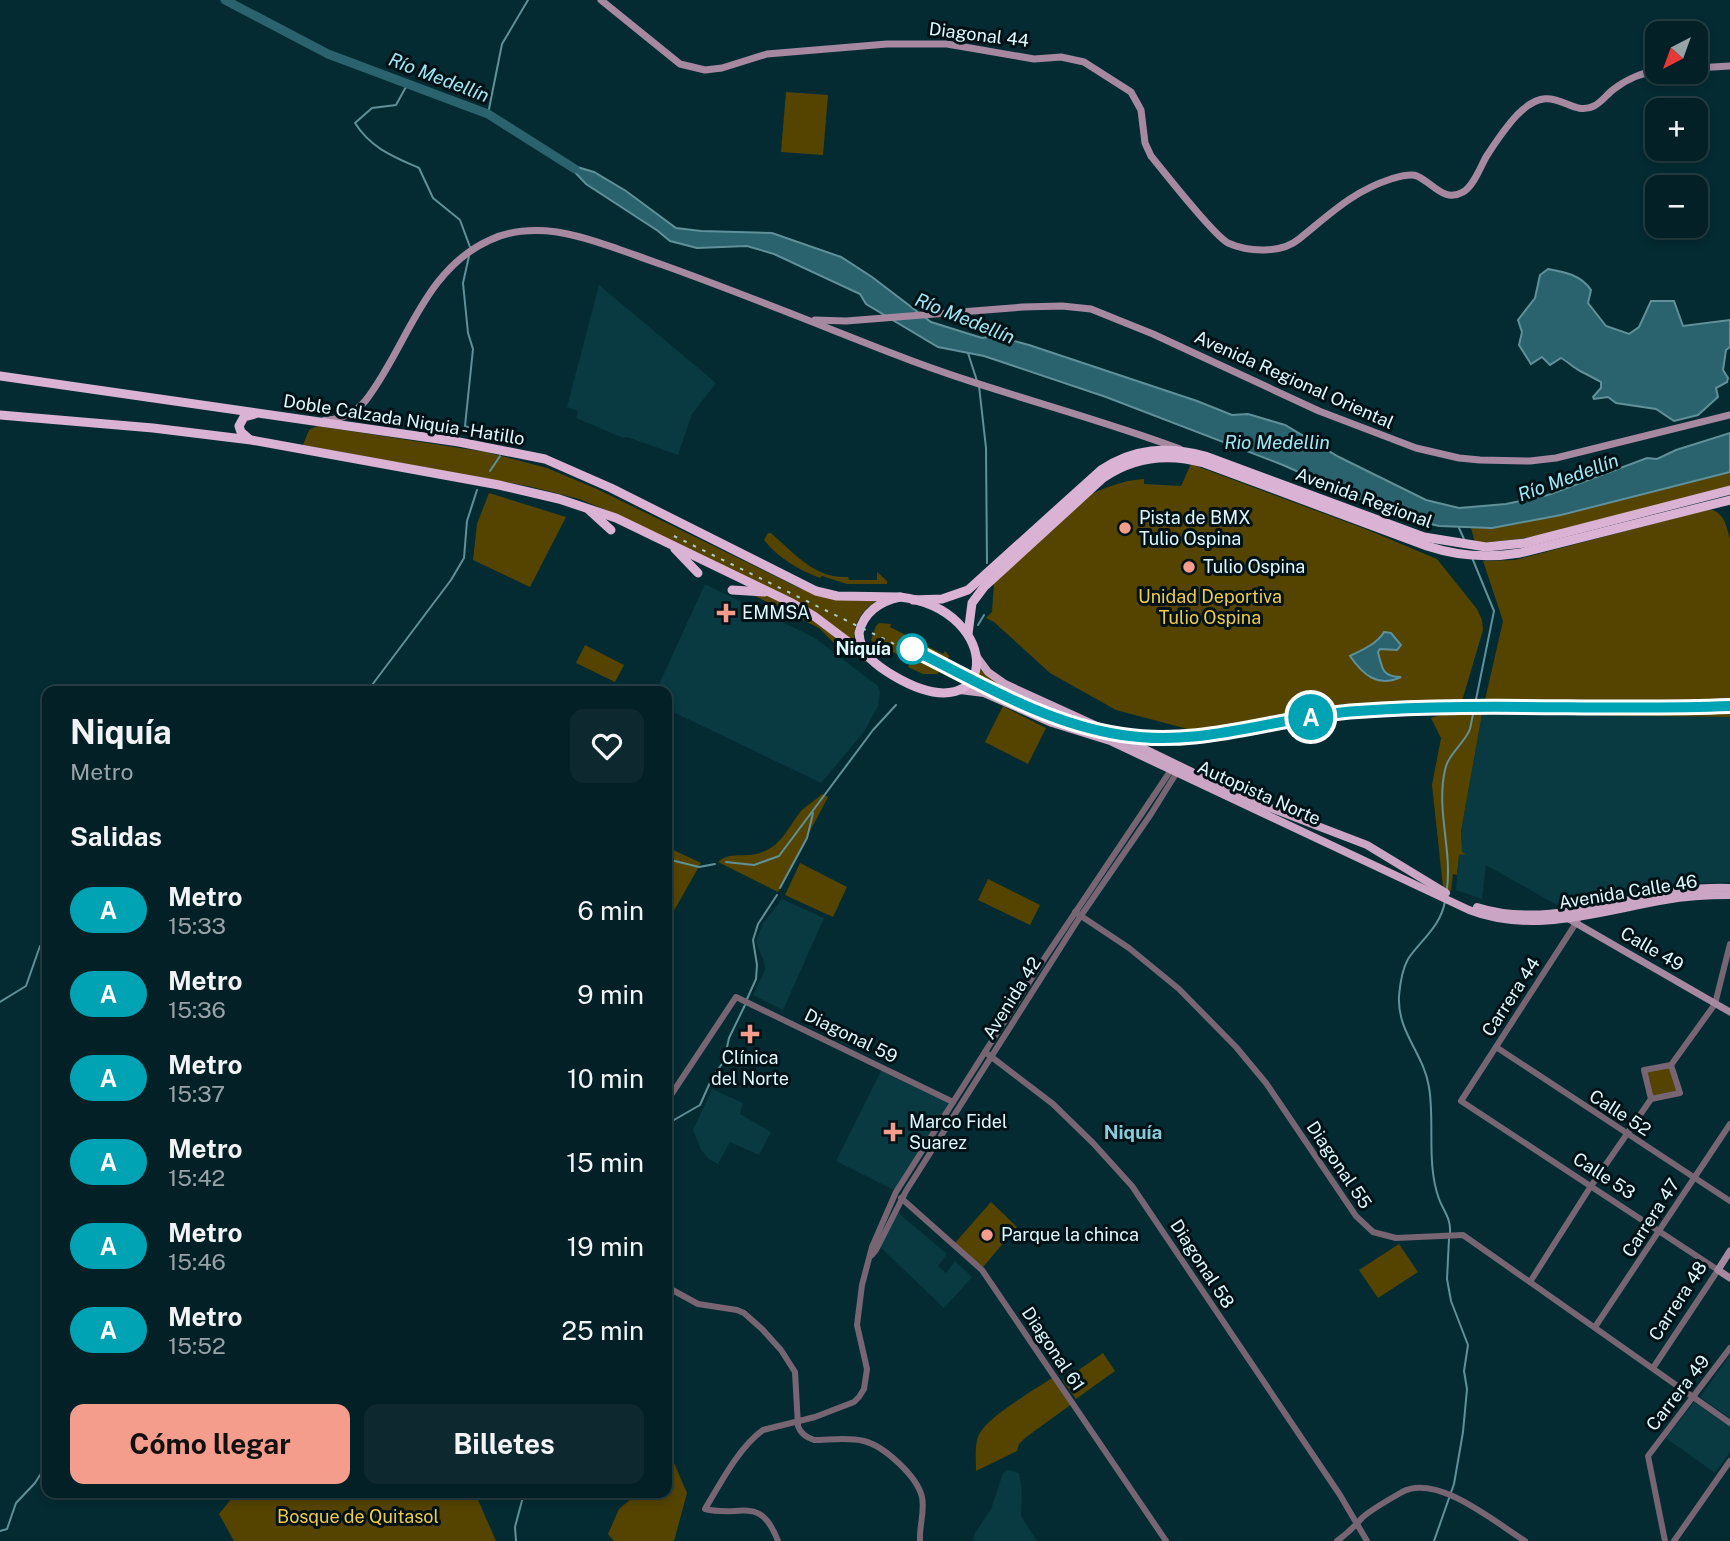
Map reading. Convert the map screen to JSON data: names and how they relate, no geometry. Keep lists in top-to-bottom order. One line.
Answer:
{"streets":{"highway":["Doble Calzada Niquia - Hatillo","Avenida Regional"],"main road":["Diagonal 44","Avenida Regional Oriental","Autopista Norte","Avenida Calle 46","Calle 49","Calle 53","Carrera 48"],"street":["Carrera 44","Avenida 42","Diagonal 59","Calle 52","Diagonal 55","Carrera 47","Diagonal 58","Diagonal 61","Carrera 49"]},"crossings":[["Doble Calzada Niquia - Hatillo","Avenida Regional"],["Doble Calzada Niquia - Hatillo","Autopista Norte"],["Avenida Regional","Autopista Norte"],["Autopista Norte","Avenida 42"],["Avenida Calle 46","Calle 49"],["Avenida Calle 46","Carrera 44"],["Calle 49","Carrera 44"],["Carrera 44","Calle 52"],["Carrera 44","Calle 53"],["Avenida 42","Diagonal 59"],["Avenida 42","Diagonal 55"],["Avenida 42","Diagonal 58"],["Avenida 42","Diagonal 61"],["Calle 52","Carrera 47"],["Diagonal 55","Carrera 47"],["Diagonal 55","Carrera 48"],["Diagonal 55","Carrera 49"],["Calle 53","Carrera 47"],["Calle 53","Carrera 48"]],"districts":["Niquía"],"water":["Río Medellín","Rio Medellin"],"parks":["Unidad Deportiva Tulio Ospina","Bosque de Quitasol"],"places":{"other":["Pista de BMX Tulio Ospina","Tulio Ospina","Niquía","Parque la chinca"],"health":["EMMSA","Clínica del Norte","Marco Fidel Suarez"]},"lines":["metro line A"],"north":"bottom left","page":{"on_map":"A","map_buttons":["+","−"],"heading":[["Niquía","Metro"],"Salidas"],"list":[{"mark":"A","name":"Metro","note":"15:33","value":"6 min"},{"mark":"A","name":"Metro","note":"15:36","value":"9 min"},{"mark":"A","name":"Metro","note":"15:37","value":"10 min"},{"mark":"A","name":"Metro","note":"15:42","value":"15 min"},{"mark":"A","name":"Metro","note":"15:46","value":"19 min"},{"mark":"A","name":"Metro","note":"15:52","value":"25 min"}],"buttons":["Cómo llegar","Billetes"]}}
